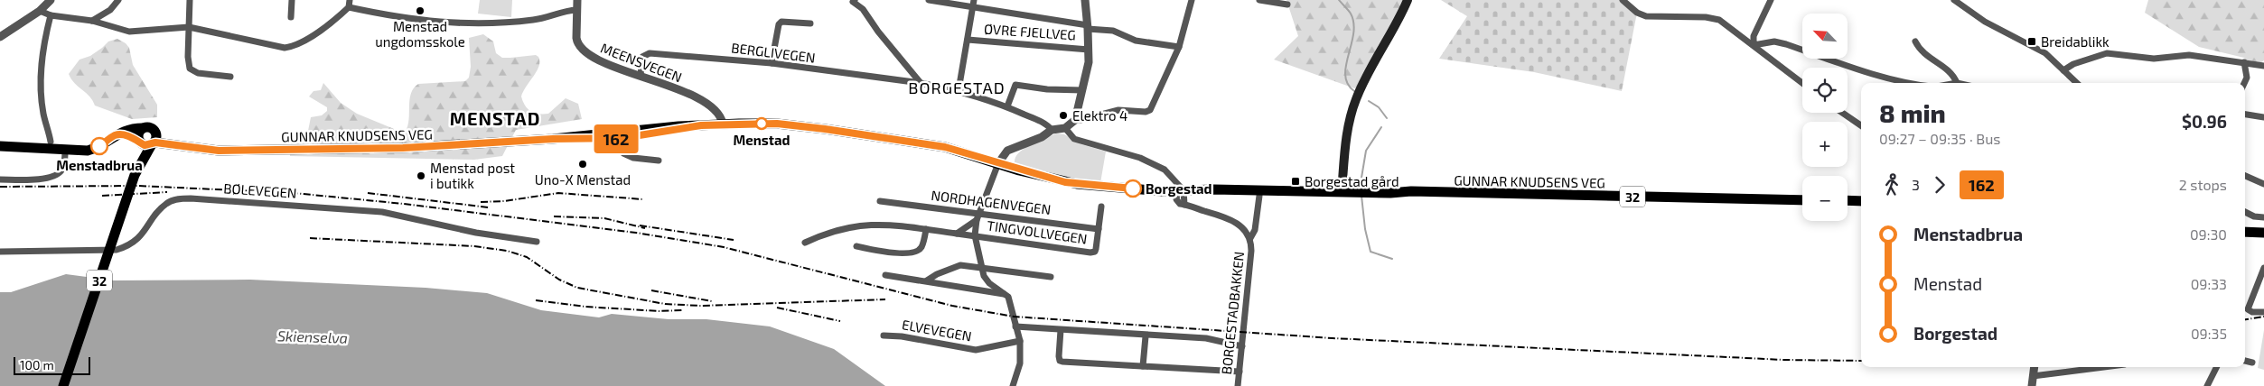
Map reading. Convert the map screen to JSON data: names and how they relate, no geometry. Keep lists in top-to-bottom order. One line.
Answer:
{"streets":{"main road":["GUNNAR KNUDSENS VEG","32"],"street":["ØVRE FJELLVEG","BERGLIVEGEN","MEENSVEGEN","BØLEVEGEN","NORDHAGENVEGEN","TINGVOLLVEGEN","BORGESTADBAKKEN","ELVEVEGEN"]},"crossings":[["BERGLIVEGEN","MEENSVEGEN"],["MEENSVEGEN","GUNNAR KNUDSENS VEG"],["GUNNAR KNUDSENS VEG","32"],["GUNNAR KNUDSENS VEG","BORGESTADBAKKEN"],["NORDHAGENVEGEN","TINGVOLLVEGEN"]],"districts":["BORGESTAD","MENSTAD"],"water":["Skienselva"],"places":{"other":["Menstad ungdomsskole","Elektro 4","Menstad","Menstadbrua","Uno-X Menstad","Menstad post i butikk","Borgestad"],"transit":["Breidablikk","Borgestad gård"]},"lines":["bus line 162"],"scale_bar":"100 m","north":"top left","page":{"on_map":"162","map_buttons":["+","−"],"heading":["8 min","09:27 – 09:35 · Bus","$0.96"],"legs":["3","162","2 stops"],"list":[{"name":"Menstadbrua","value":"09:30"},{"name":"Menstad","value":"09:33"},{"name":"Borgestad","value":"09:35"}],"scale":"100 m"}}
